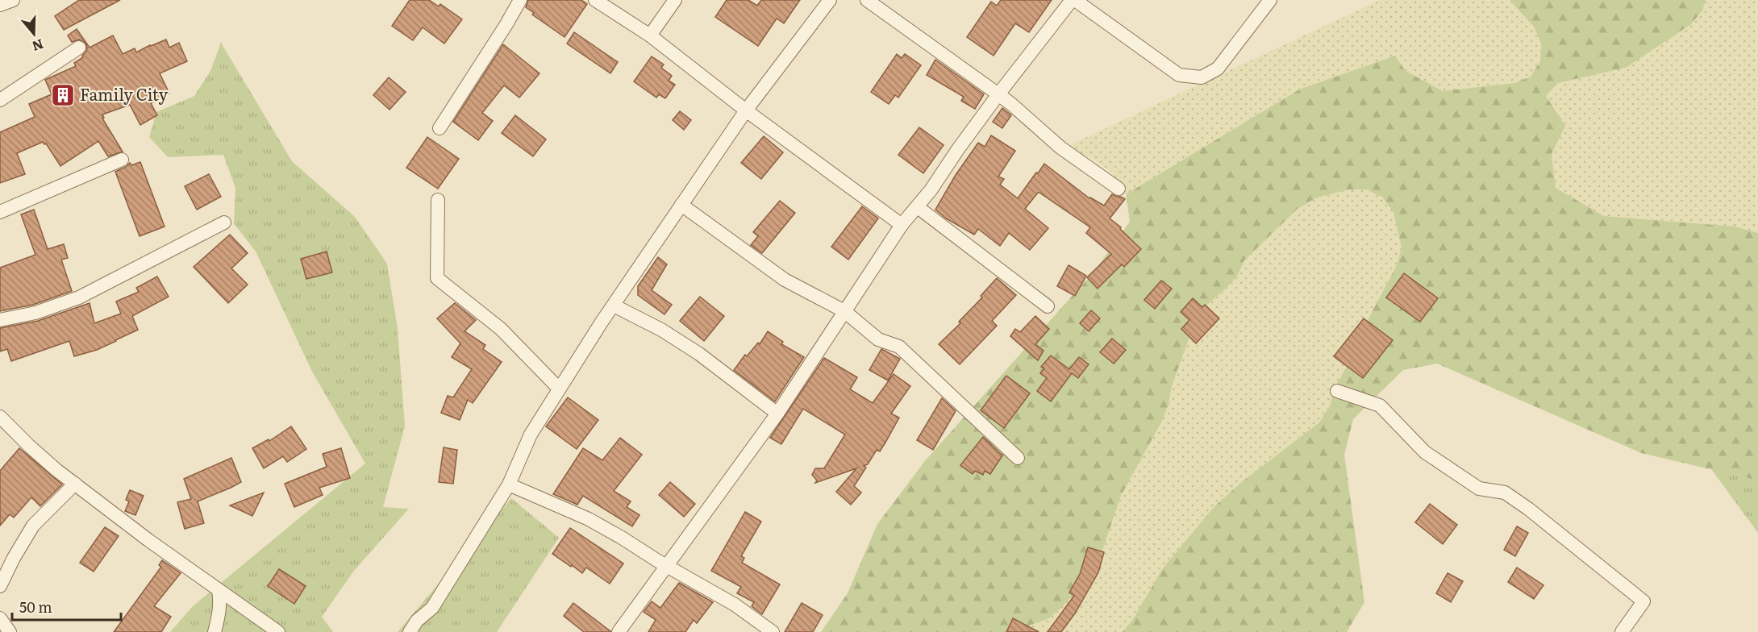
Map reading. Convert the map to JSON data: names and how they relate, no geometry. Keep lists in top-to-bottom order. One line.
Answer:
{"places":{"building":["Family City"]},"scale_bar":"50 m","north":"bottom"}
